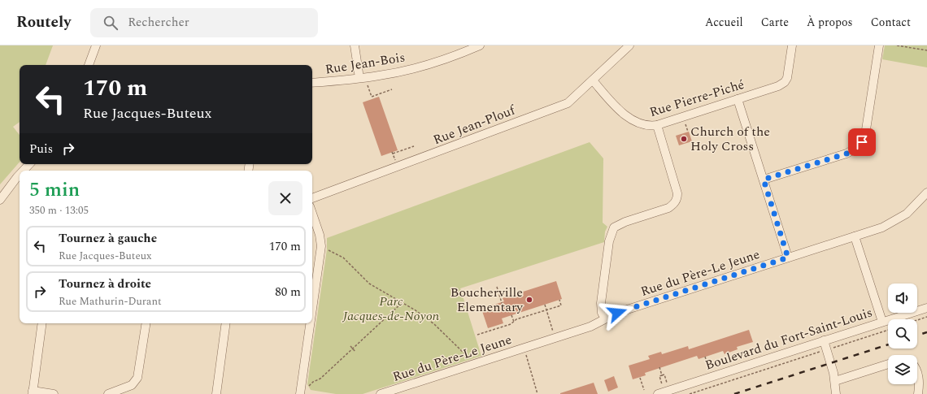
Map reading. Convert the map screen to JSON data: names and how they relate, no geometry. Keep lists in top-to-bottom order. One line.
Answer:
{"streets":{"street":["Rue Jean-Bois","Rue Pierre-Piché","Rue Jean-Plouf","Rue du Père-Le Jeune","Boulevard du Fort-Saint-Louis"]},"crossings":[["Rue Pierre-Piché","Rue Jean-Plouf"]],"parks":["Parc Jacques-de-Noyon"],"places":["Church of the Holy Cross","Boucherville Elementary"],"page":{"header":"Routely","search":"Rechercher","nav":["Accueil","Carte","À propos","Contact"],"turn":["170 m","Rue Jacques-Buteux"],"then":"Puis","heading":["5 min","350 m · 13:05"],"list":[{"name":"Tournez à gauche","note":"Rue Jacques-Buteux","value":"170 m"},{"name":"Tournez à droite","note":"Rue Mathurin-Durant","value":"80 m"}]}}
